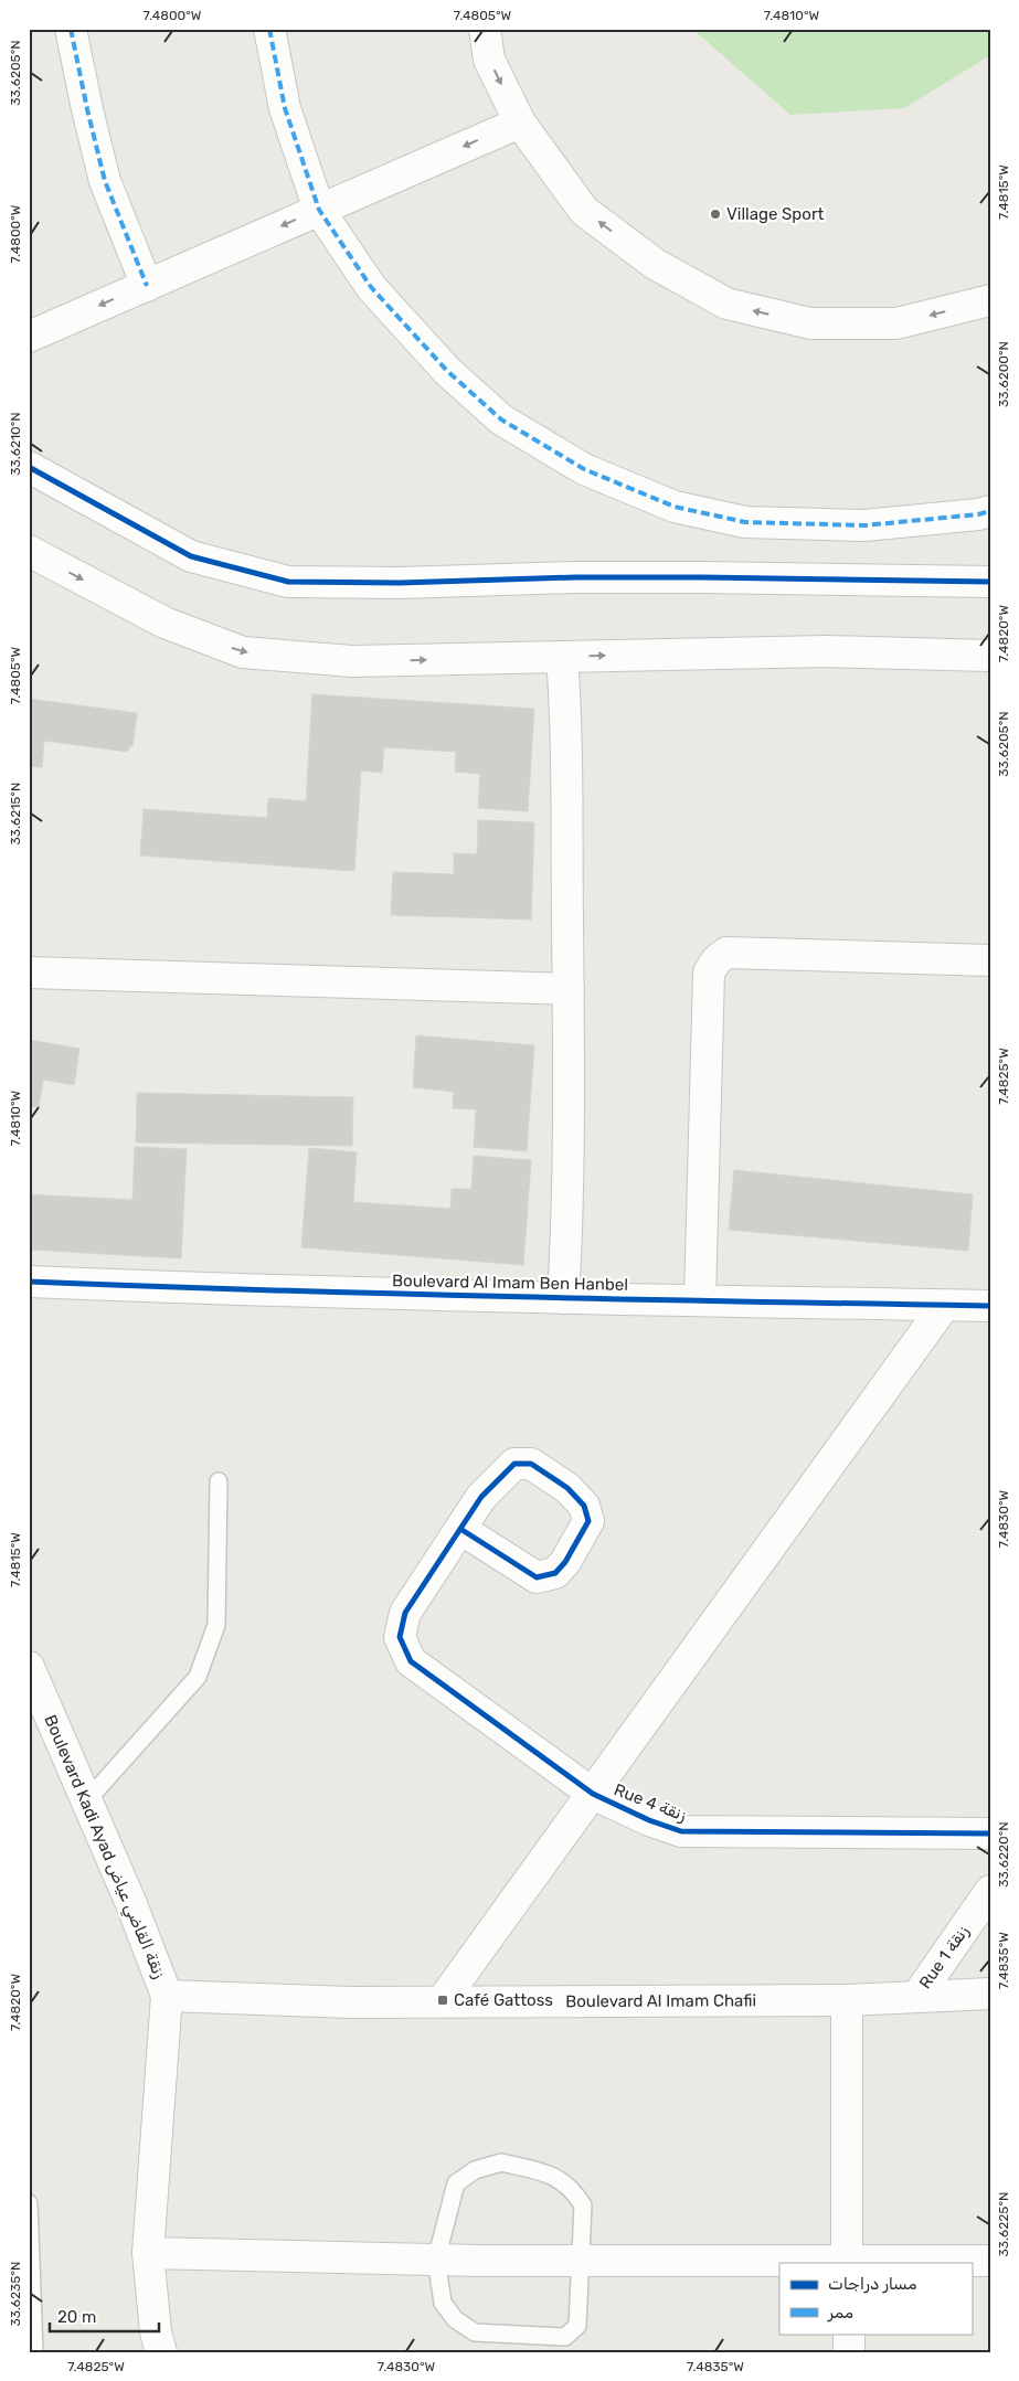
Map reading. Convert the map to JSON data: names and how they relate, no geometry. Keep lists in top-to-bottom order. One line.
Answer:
{"streets":{"street":["Boulevard Al Imam Ben Hanbel","Rue 4 زنقة","Boulevard Kadi Ayad زنقة القاضي عياض","Rue 1 زنقة","Boulevard Al Imam Chafii"]},"crossings":[["Boulevard Kadi Ayad زنقة القاضي عياض","Boulevard Al Imam Chafii"],["Rue 1 زنقة","Boulevard Al Imam Chafii"]],"places":{"other":["Village Sport"],"transit":["Café Gattoss"]},"legend":["مسار دراجات","ممر"],"scale_bar":"20 m","coordinates":["7.4800°W","7.4805°W","7.4810°W","33.6205°N","7.4815°W","33.6200°N","33.6210°N","7.4820°W","33.6215°N","7.4825°W","7.4830°W","33.6220°N","7.4835°W","33.6225°N","33.6235°N"]}
